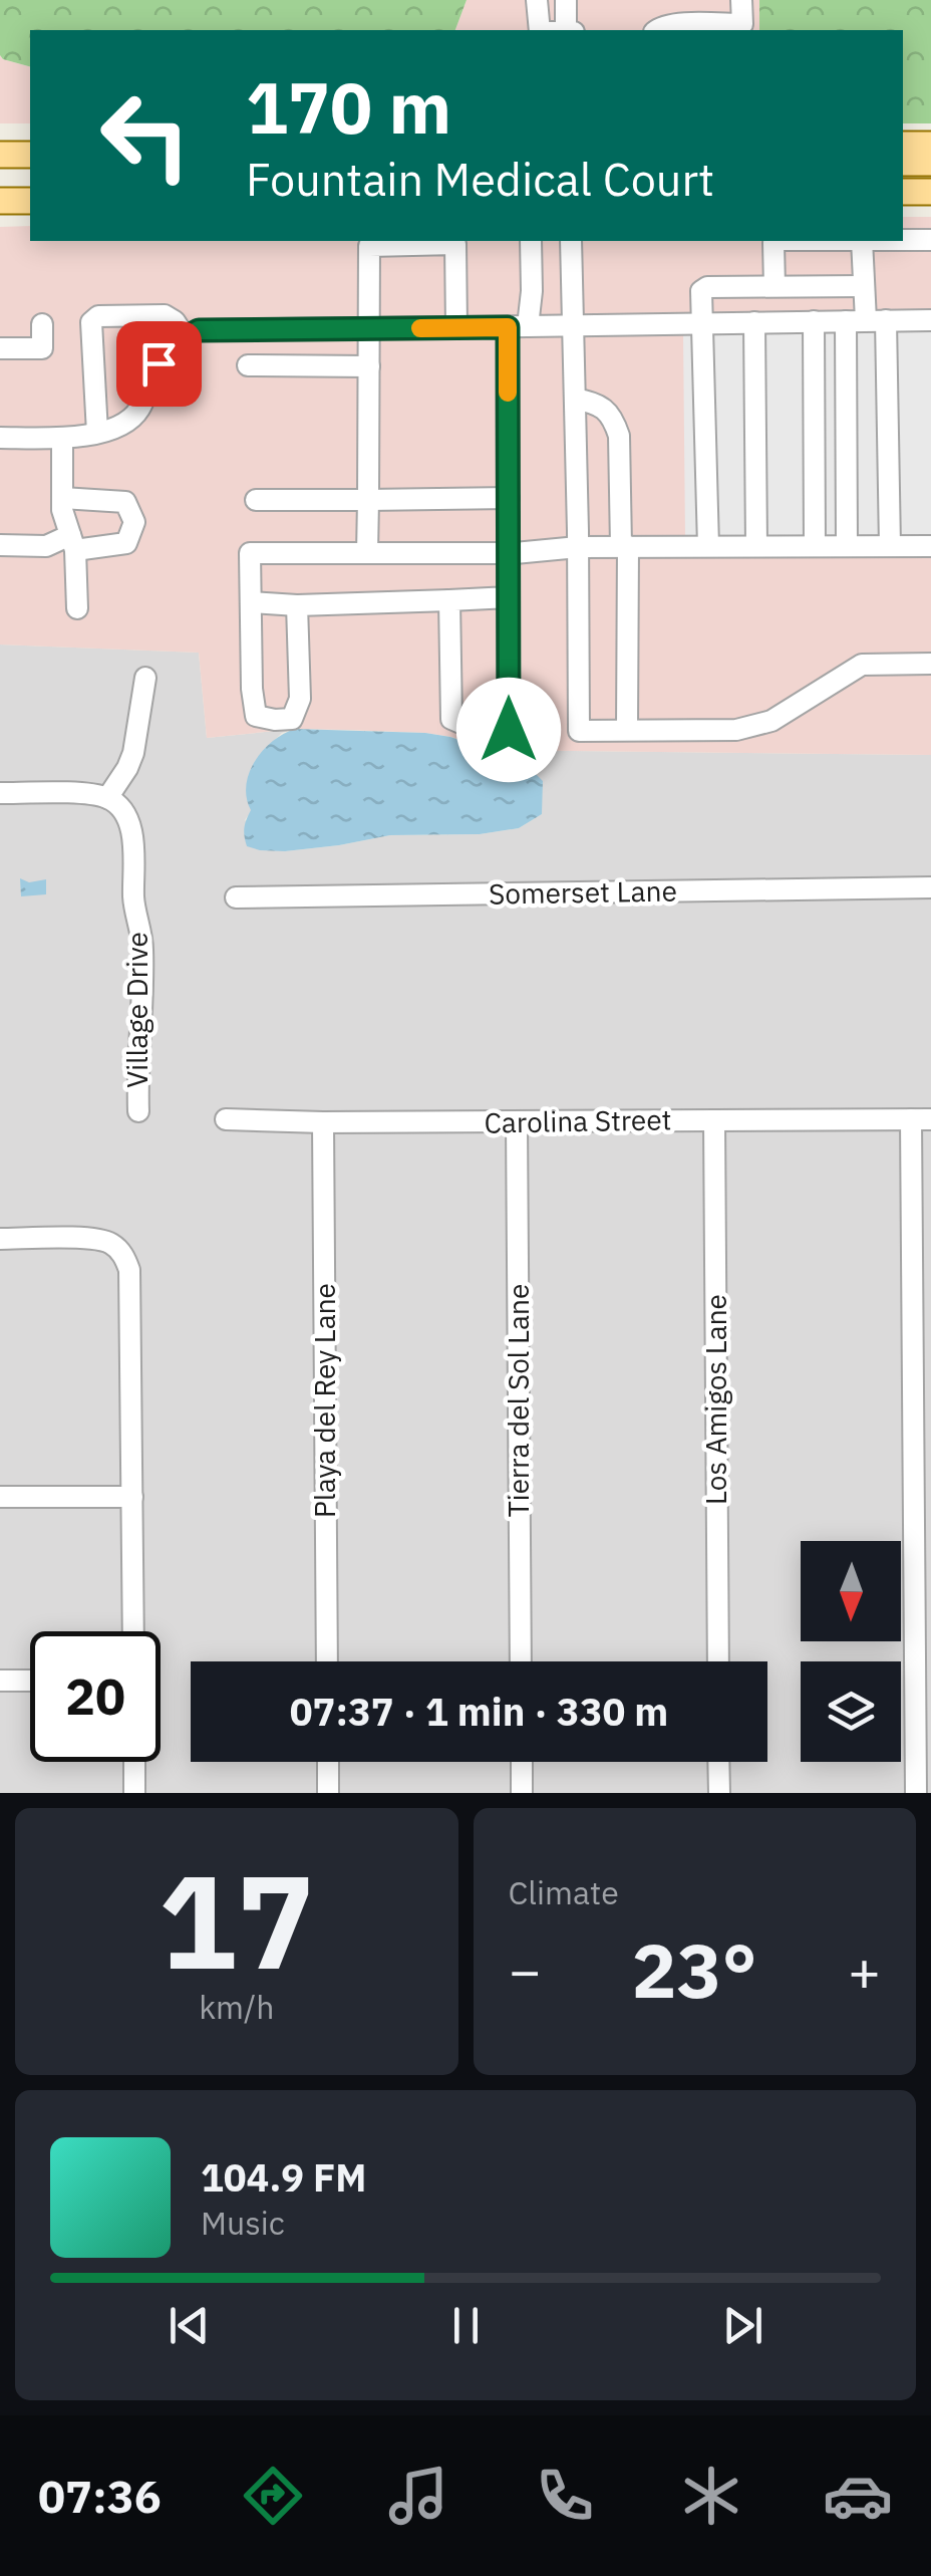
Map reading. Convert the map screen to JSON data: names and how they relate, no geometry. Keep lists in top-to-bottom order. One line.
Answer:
{"streets":{"street":["Somerset Lane","Village Drive","Carolina Street","Los Amigos Lane","Playa del Rey Lane","Tierra del Sol Lane"]},"crossings":[["Carolina Street","Los Amigos Lane"],["Carolina Street","Playa del Rey Lane"],["Carolina Street","Tierra del Sol Lane"]],"north":"bottom","page":{"turn":["170 m","Fountain Medical Court"],"limit":"20","trip":"07:37 · 1 min · 330 m","tile":[["17","km/h"],"Climate"],"heat":["−","23°","+"],"song":["104.9 FM","Music"],"tabs":"07:36"}}
